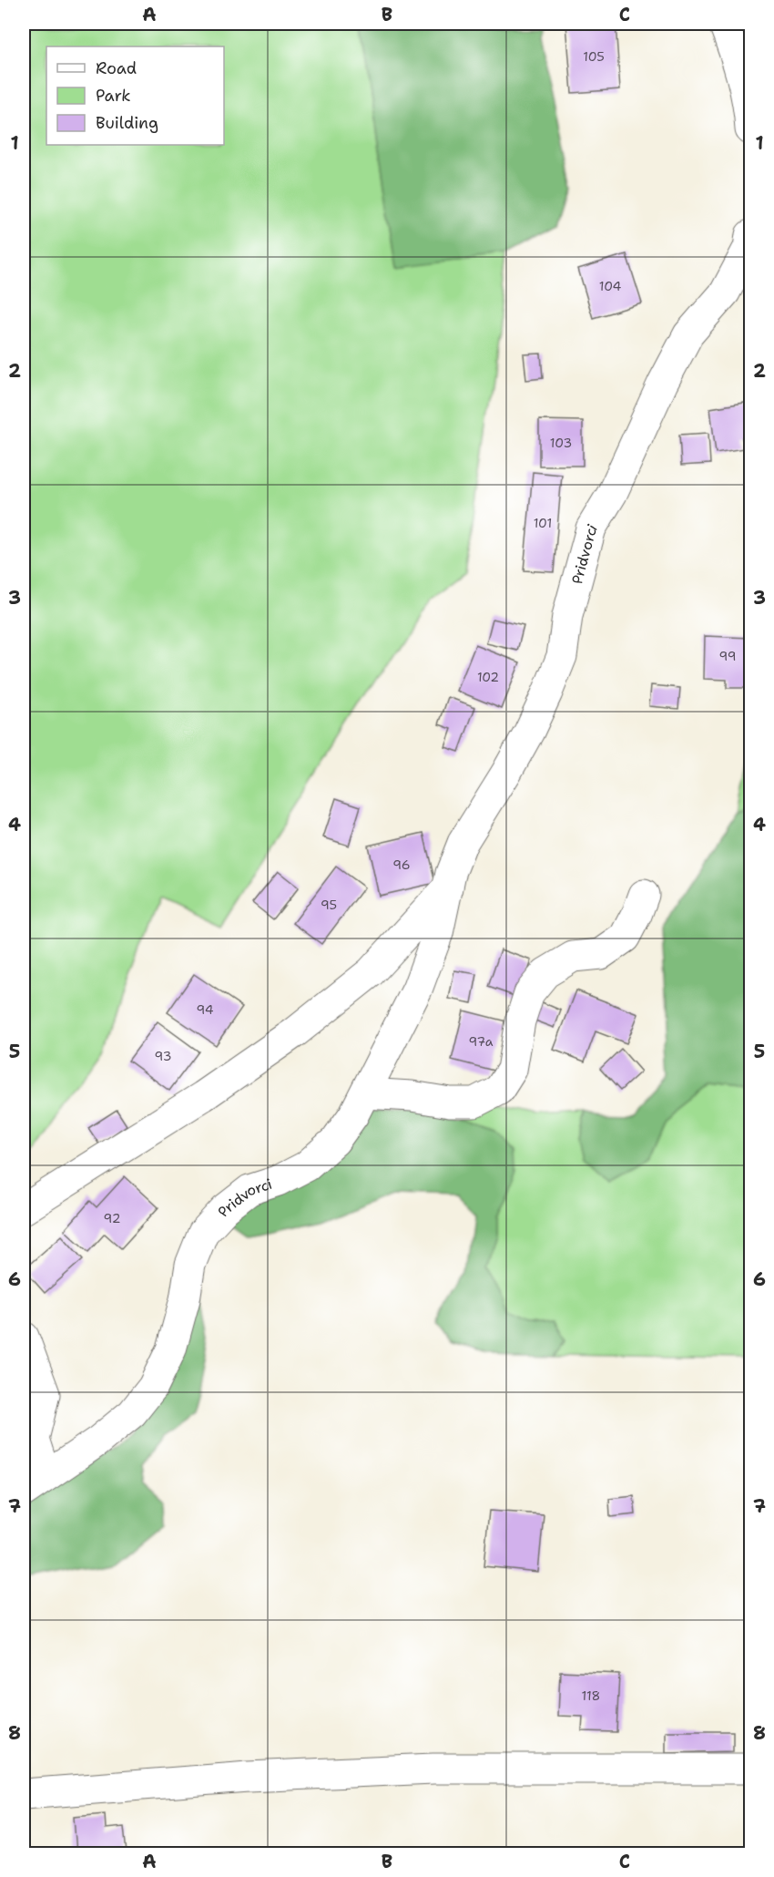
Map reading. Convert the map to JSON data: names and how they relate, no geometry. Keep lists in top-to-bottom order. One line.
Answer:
{"streets":{"street":["Pridvorci"]},"house_numbers":["105","104","103","101","99","102","96","95","94","97a","93","92","118"],"legend":["Road","Park","Building"],"grid":{"columns":["A","B","C"],"rows":["1","2","3","4","5","6","7","8"]}}
